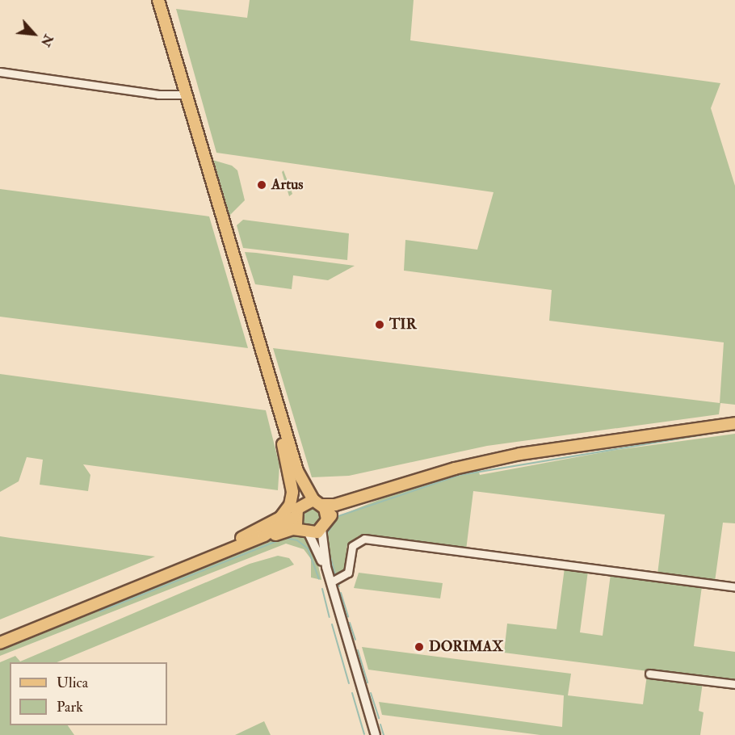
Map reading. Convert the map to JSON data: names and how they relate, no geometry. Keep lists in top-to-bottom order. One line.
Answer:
{"places":["Artus","TIR","DORIMAX"],"legend":["Ulica","Park"],"north":"bottom right"}
